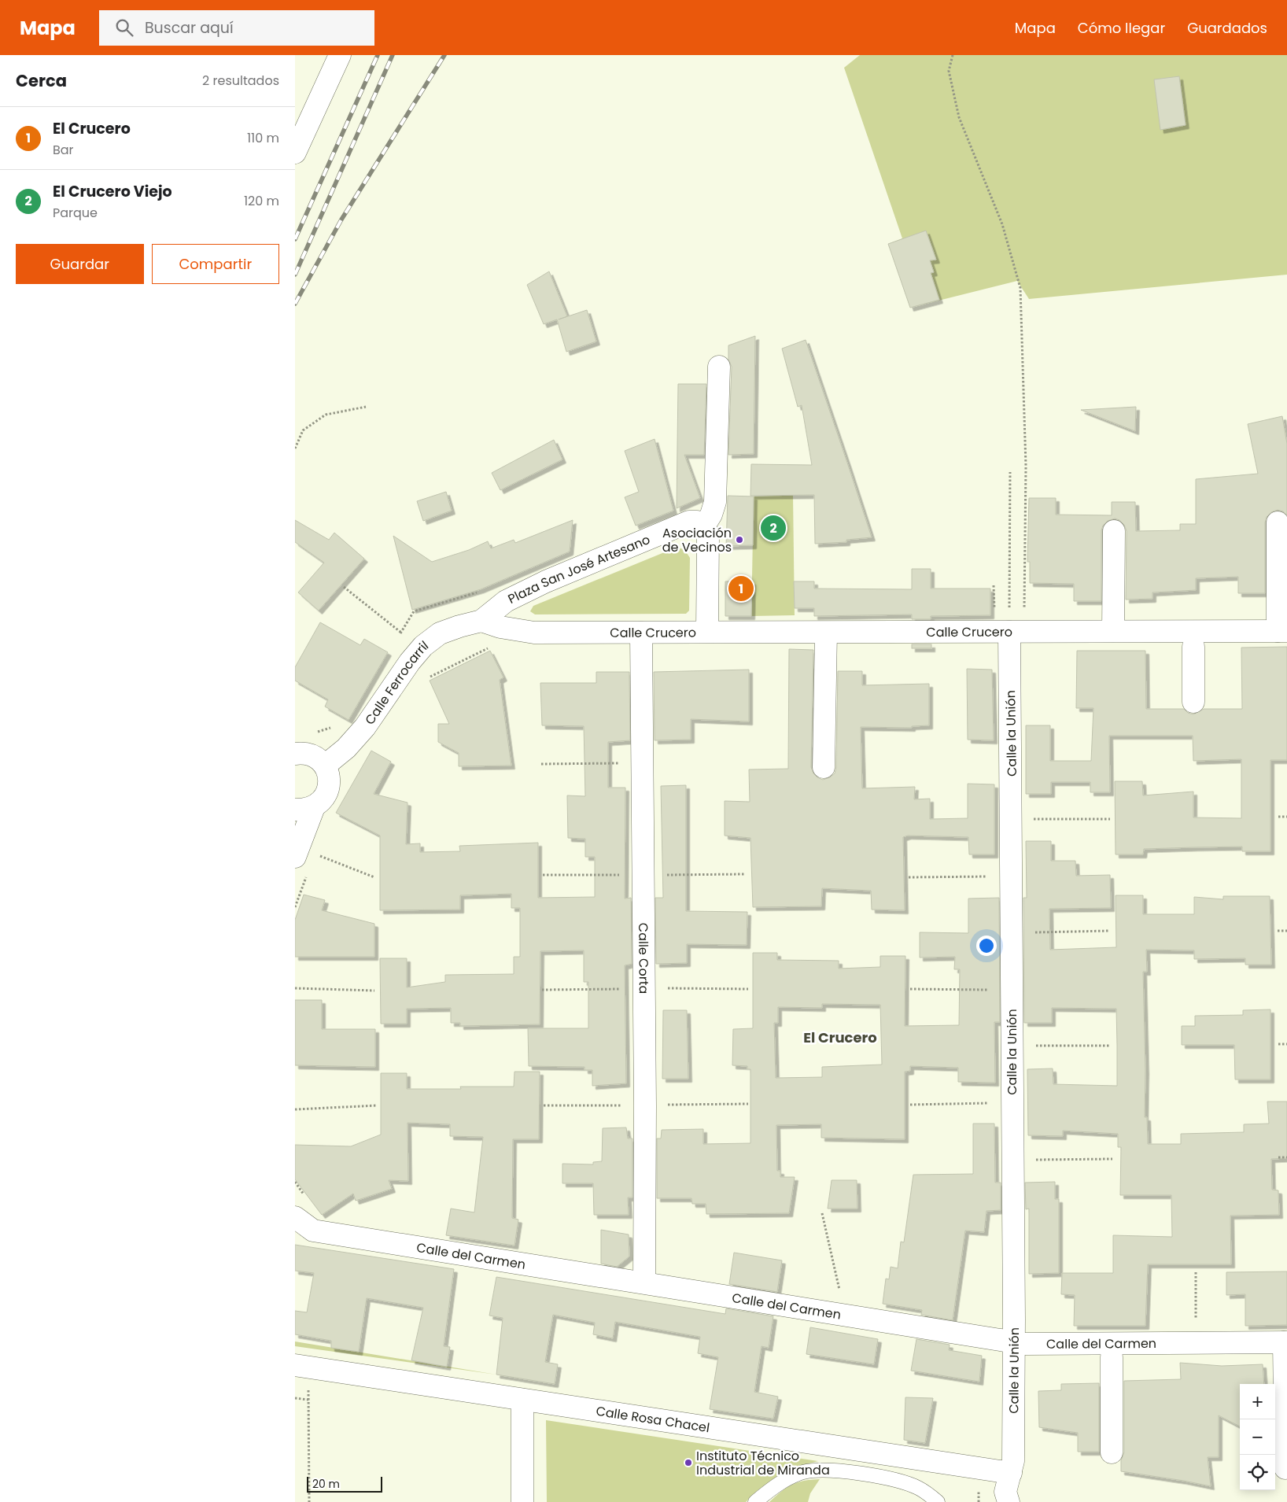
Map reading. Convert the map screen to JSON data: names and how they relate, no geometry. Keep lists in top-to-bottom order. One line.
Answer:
{"streets":{"street":["Plaza San José Artesano","Calle Crucero","Calle Ferrocarril","Calle la Unión","Calle Corta","Calle del Carmen","Calle Rosa Chacel"]},"crossings":[["Plaza San José Artesano","Calle Crucero"],["Plaza San José Artesano","Calle Ferrocarril"],["Calle Crucero","Calle Ferrocarril"],["Calle Crucero","Calle la Unión"],["Calle Crucero","Calle Corta"],["Calle la Unión","Calle del Carmen"],["Calle la Unión","Calle Rosa Chacel"],["Calle Corta","Calle del Carmen"]],"districts":["El Crucero"],"places":["Asociación de Vecinos","Instituto Técnico Industrial de Miranda"],"scale_bar":"20 m","page":{"header":"Mapa","search":"Buscar aquí","nav":["Mapa","Cómo llegar","Guardados"],"heading":["Cerca","2 resultados"],"list":[{"mark":"1","name":"El Crucero","note":"Bar","value":"110 m"},{"mark":"2","name":"El Crucero Viejo","note":"Parque","value":"120 m"}],"buttons":["Guardar","Compartir"],"pins":["2","1"],"map_buttons":["+","−"],"scale":"20 m"}}
